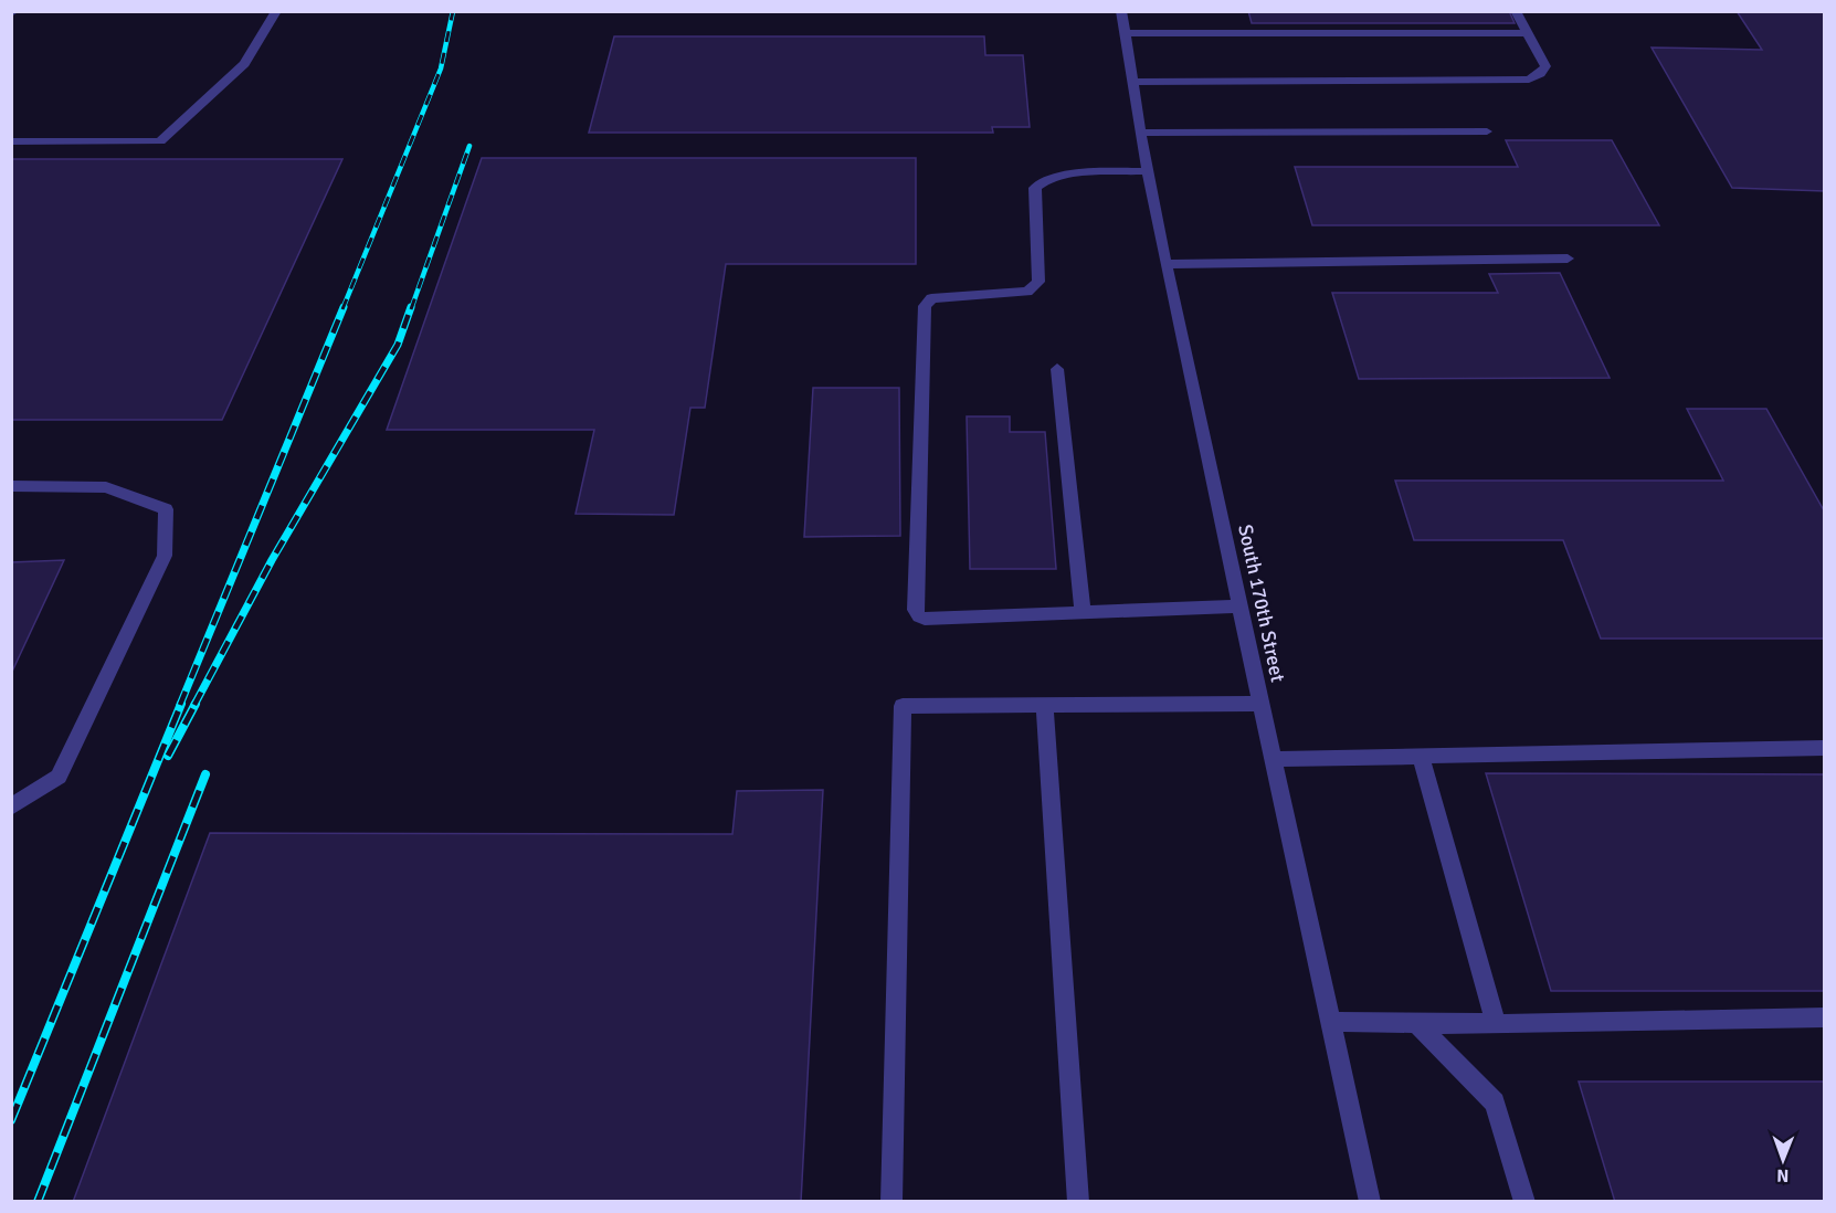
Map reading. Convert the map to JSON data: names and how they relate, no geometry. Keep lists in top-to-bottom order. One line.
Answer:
{"streets":{"street":["South 170th Street"]},"north":"bottom"}
